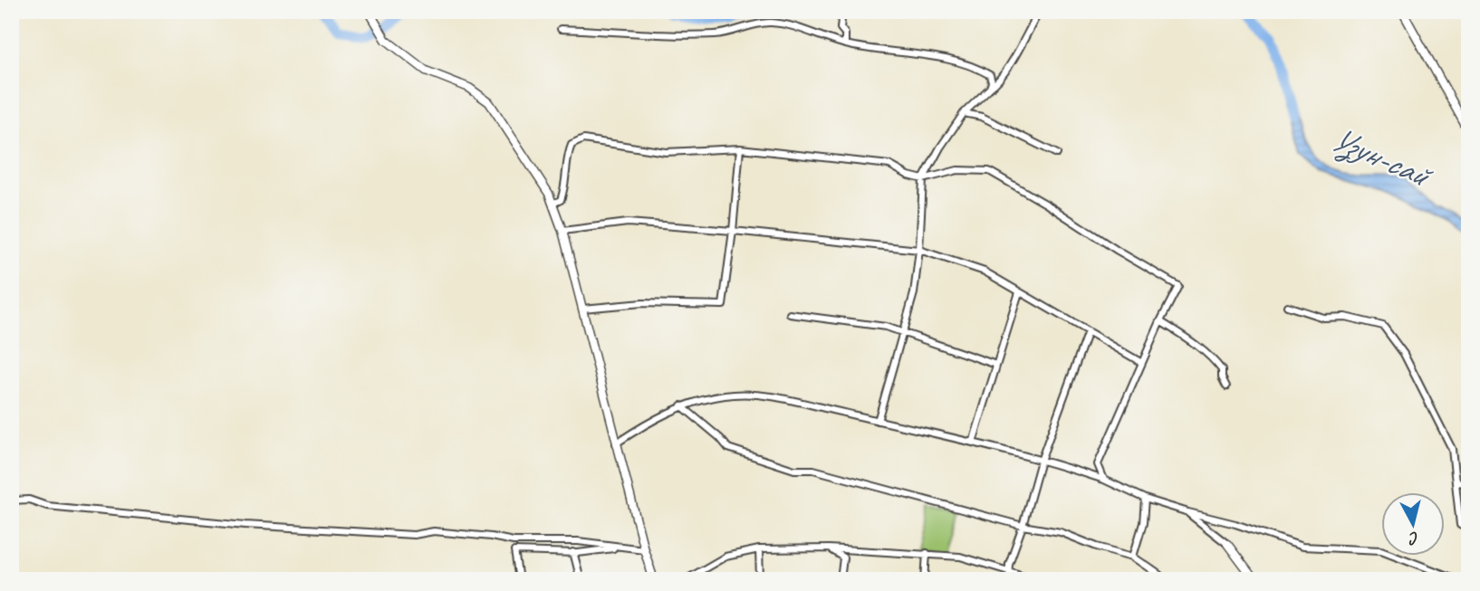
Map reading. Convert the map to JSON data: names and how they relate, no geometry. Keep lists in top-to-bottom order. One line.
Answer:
{"water":["Узун-сай"],"north":"bottom"}
